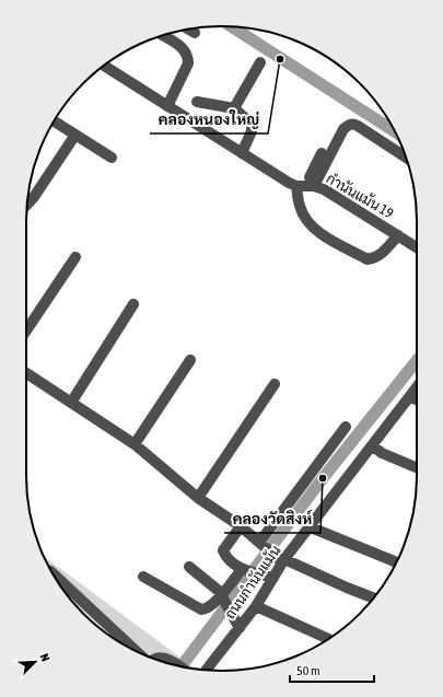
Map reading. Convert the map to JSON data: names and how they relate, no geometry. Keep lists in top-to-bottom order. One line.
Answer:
{"streets":{"street":["กำนันแม้น 19","ถนนกำนันแม้น"]},"places":["คลองหนองใหญ่","คลองวัดสิงห์"],"scale_bar":"50 m","north":"top right"}
